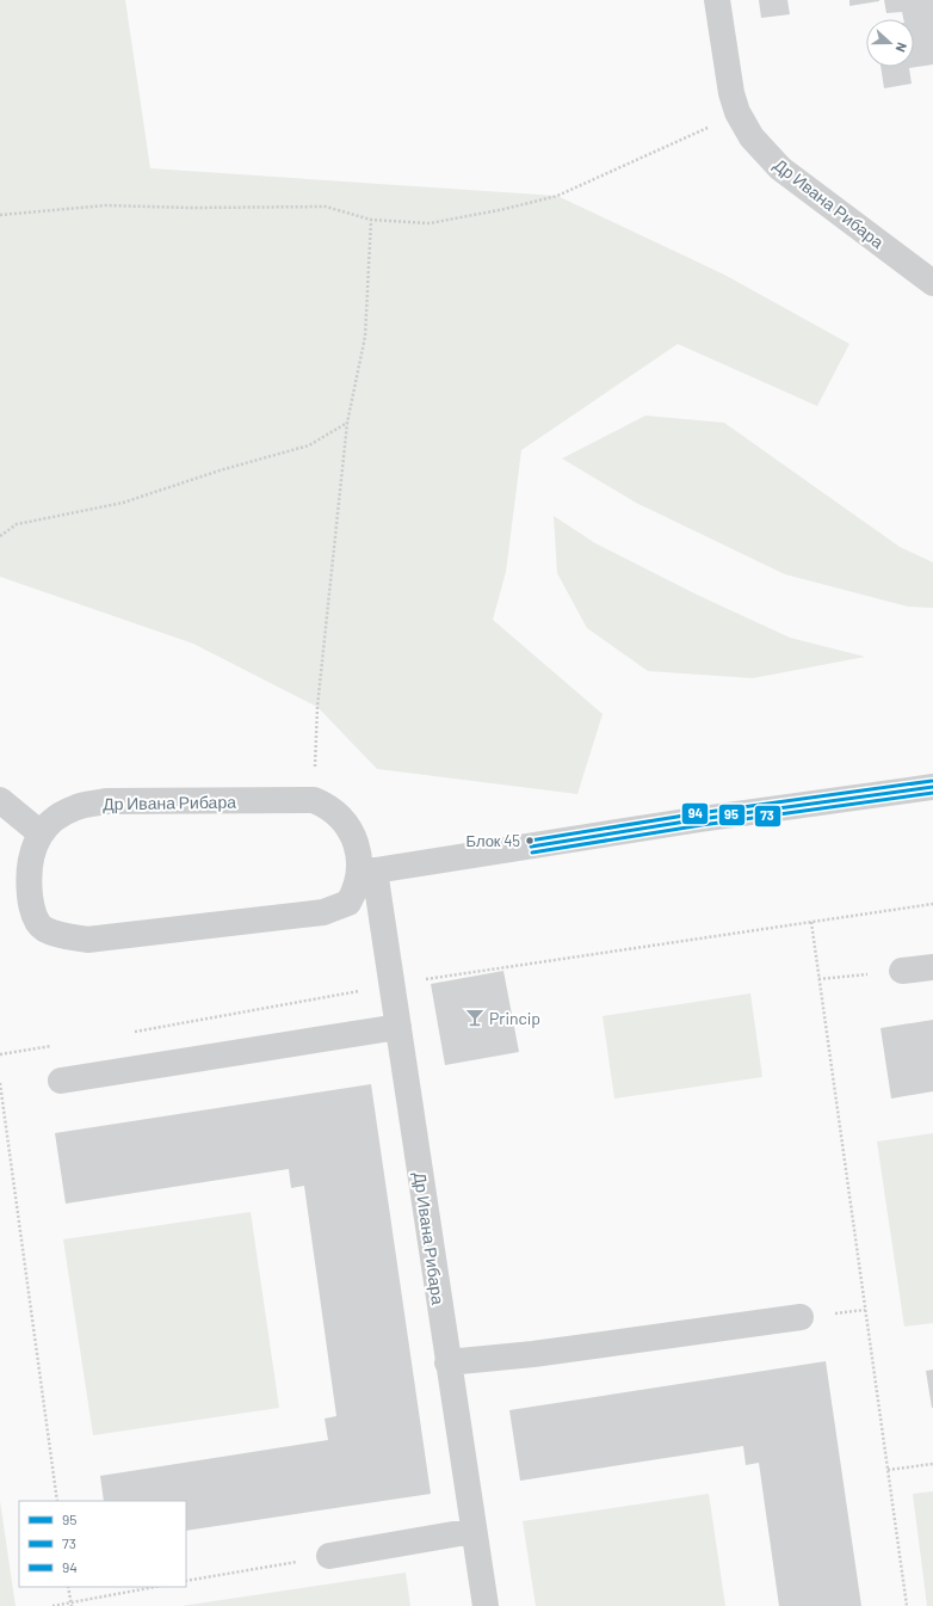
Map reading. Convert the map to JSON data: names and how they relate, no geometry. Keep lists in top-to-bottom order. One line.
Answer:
{"streets":{"street":["Др Ивана Рибара"]},"places":{"other":["Блок 45"],"bar":["Princip"]},"lines":["transit line 94","transit line 95","transit line 73"],"legend":["95","73","94"],"north":"right"}
